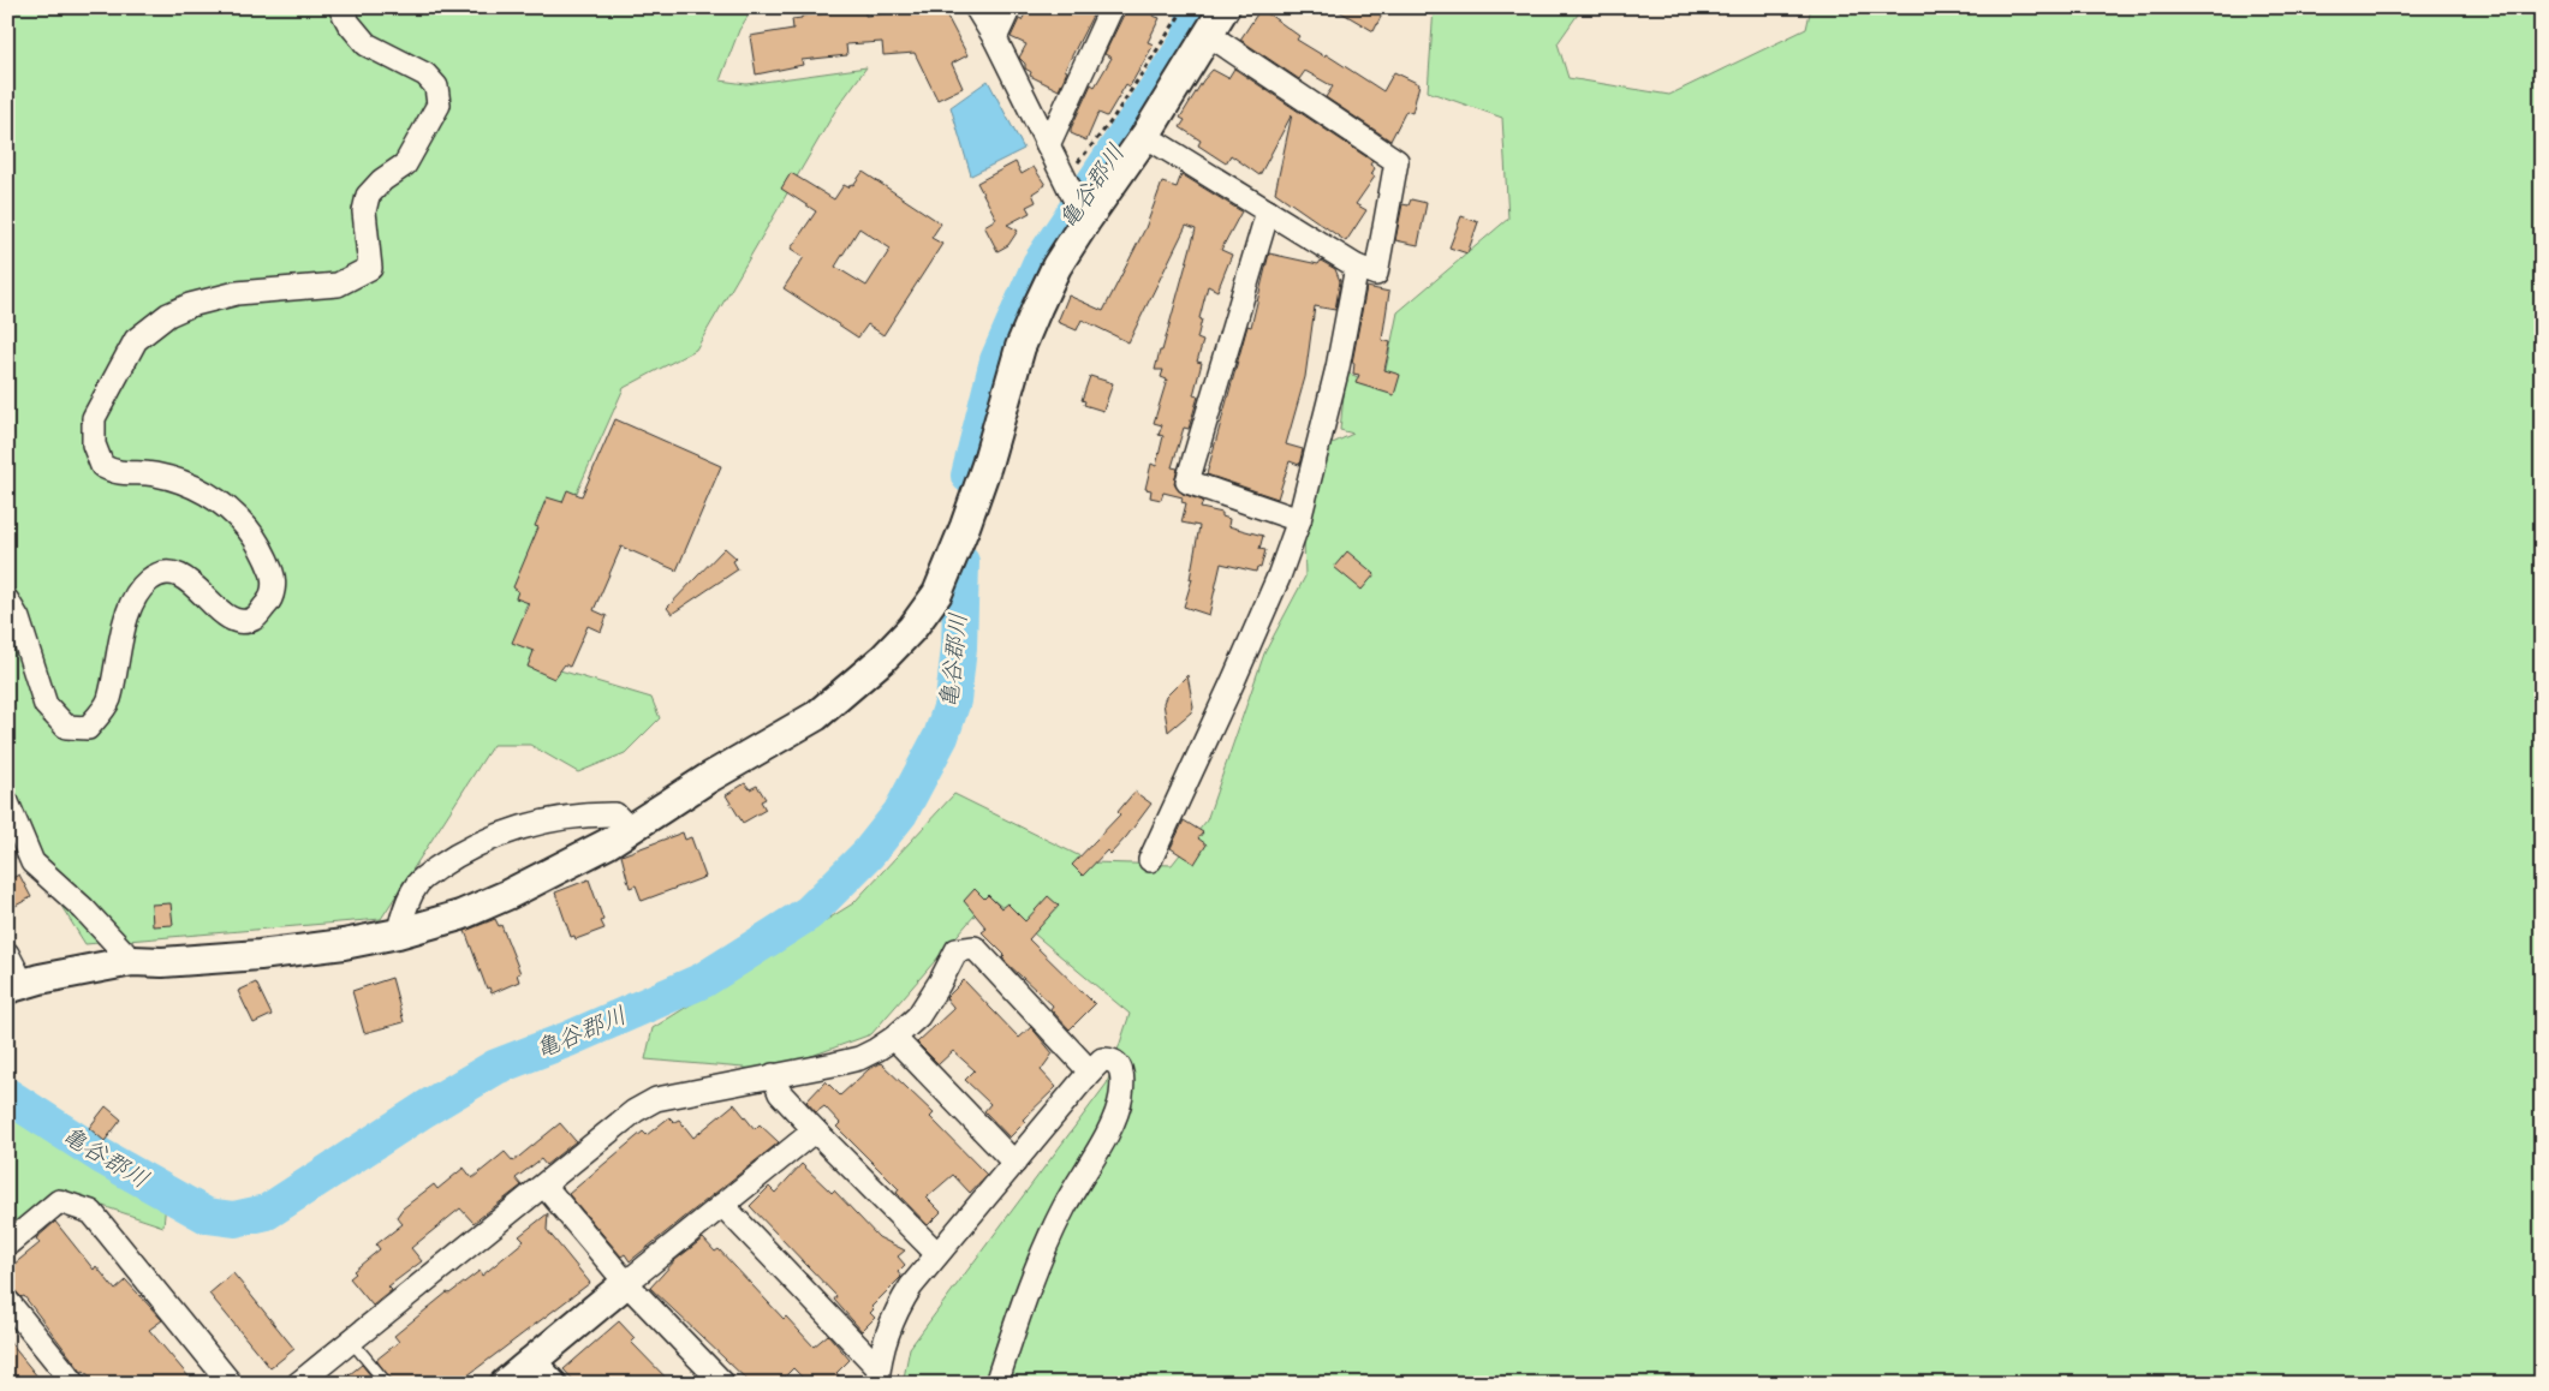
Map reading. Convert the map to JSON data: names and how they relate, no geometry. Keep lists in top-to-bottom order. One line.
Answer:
{"water":["亀谷郡川"]}
